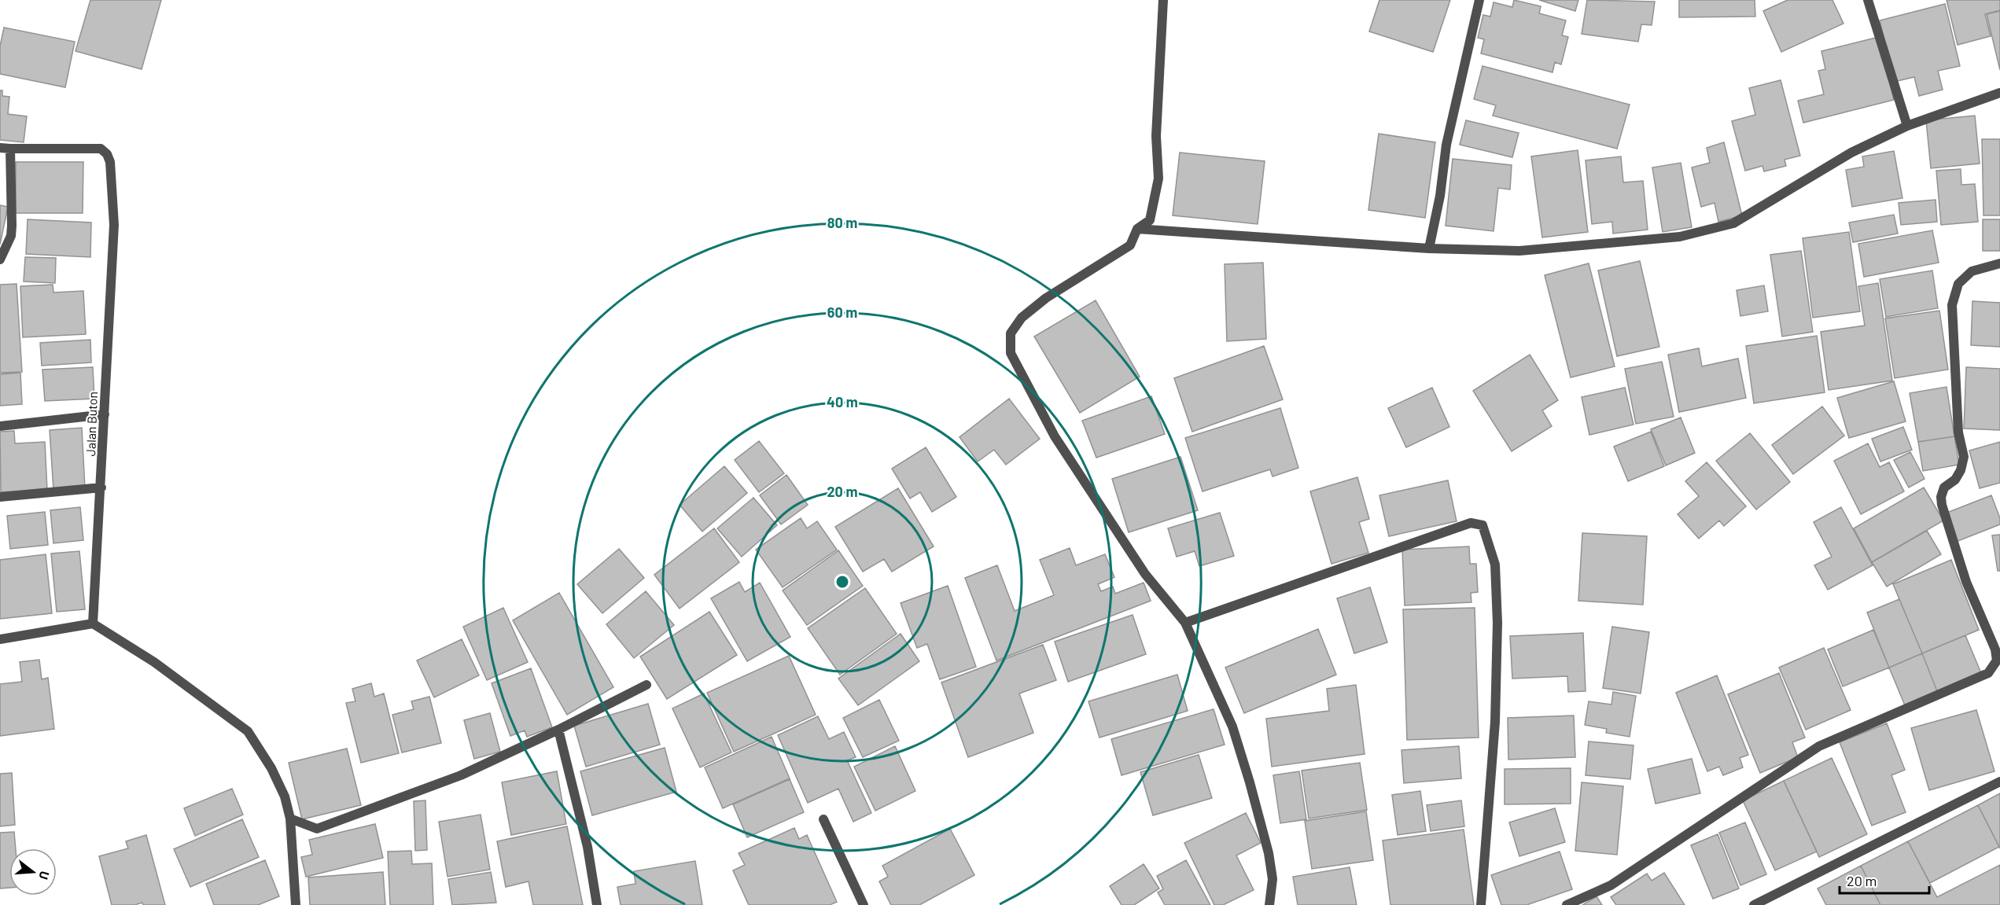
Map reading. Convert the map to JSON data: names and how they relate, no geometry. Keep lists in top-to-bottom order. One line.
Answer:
{"streets":{"street":["Jalan Buton"]},"scale_bar":"20 m","north":"right","rings":["80 m","60 m","40 m","20 m"]}
